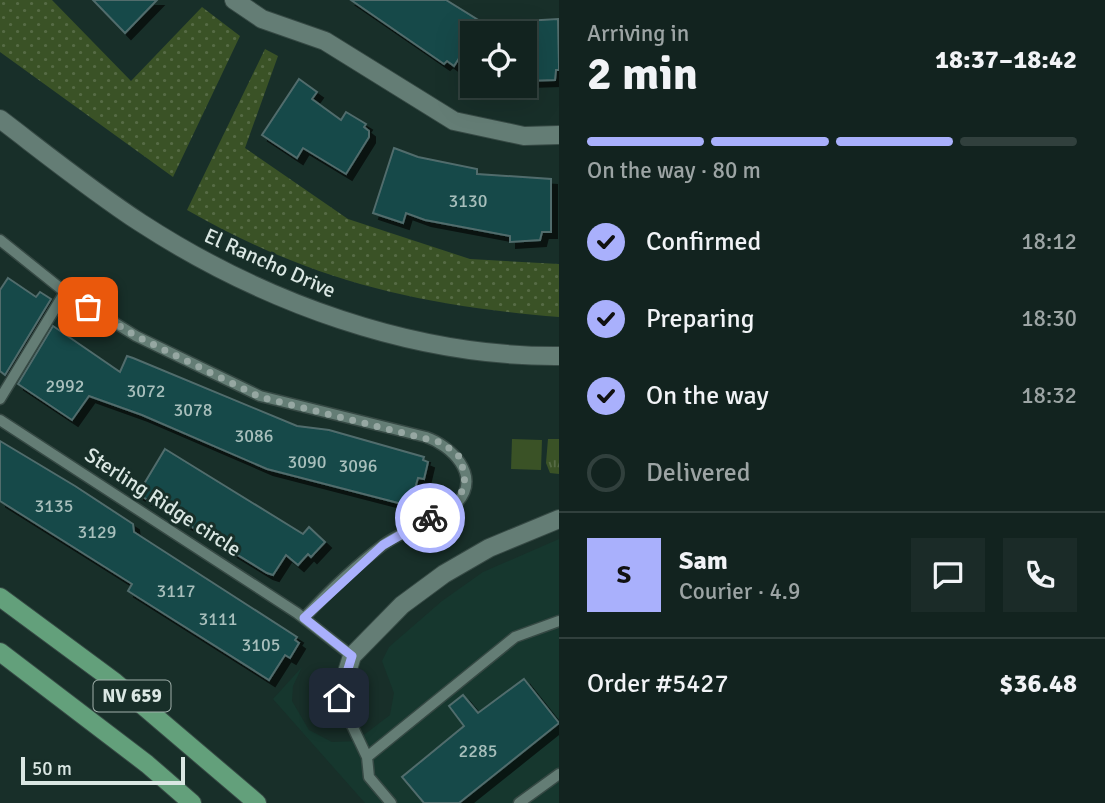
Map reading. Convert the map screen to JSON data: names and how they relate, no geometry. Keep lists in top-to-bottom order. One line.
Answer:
{"streets":{"main road":["NV 659"],"street":["El Rancho Drive"],"lane":["Sterling Ridge circle"]},"house_numbers":["3130","2992","3072","3078","3086","3090","3096","3135","3129","3117","3111","3105","2285"],"scale_bar":"50 m","page":{"heading":["2 min","Arriving in","18:37–18:42"],"panel":["Sam","Courier · 4.9","Order #5427","$36.48"],"bar":"On the way · 80 m","list":[["Confirmed","18:12"],["Preparing","18:30"],["On the way","18:32"],"Delivered"],"round":"S","scale":"50 m"}}
